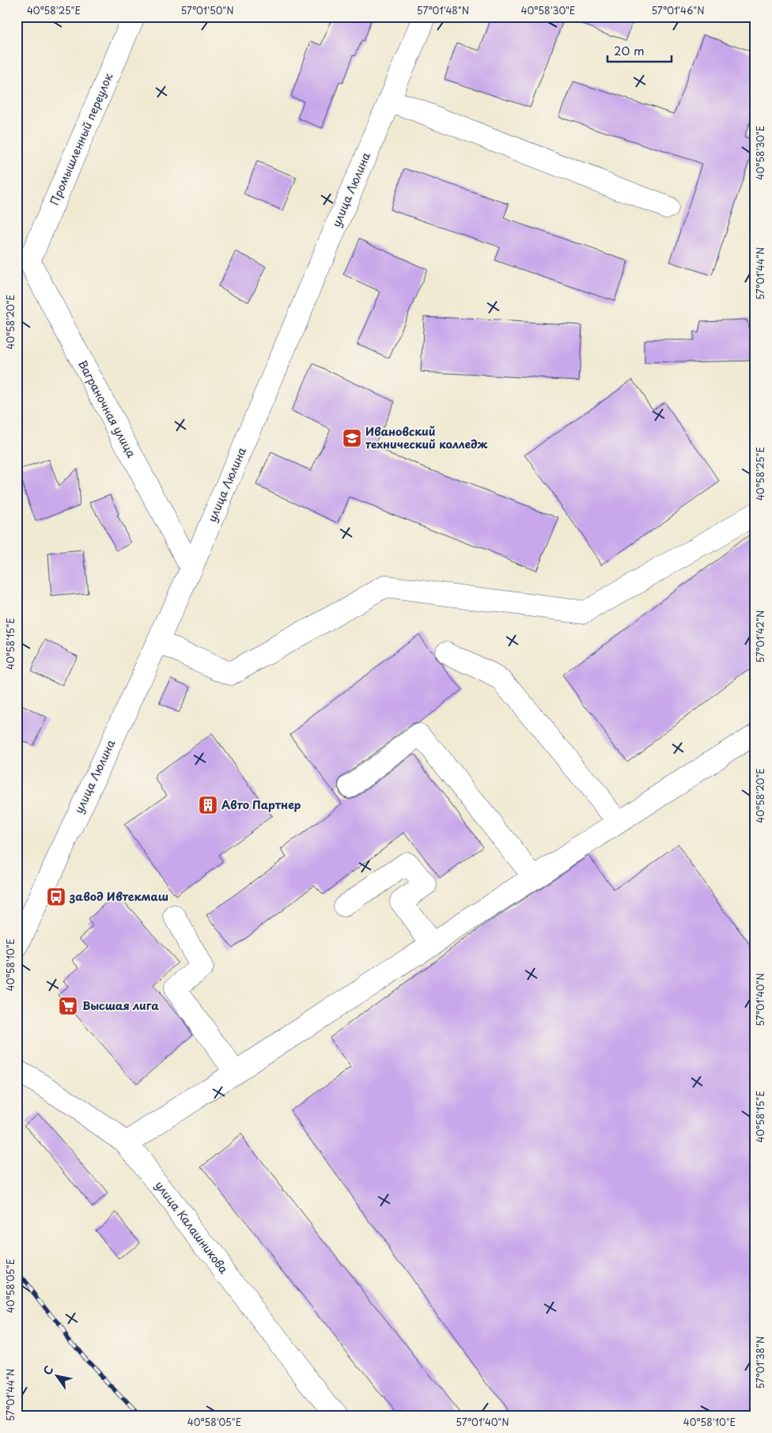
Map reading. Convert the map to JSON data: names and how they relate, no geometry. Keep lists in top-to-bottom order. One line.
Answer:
{"streets":{"street":["Промышленный переулок","улица Люлина","Ваграночная улица","улица Калашникова"]},"crossings":[["Промышленный переулок","Ваграночная улица"],["улица Люлина","Ваграночная улица"]],"places":{"school or university":["Ивановский технический колледж"],"building":["Авто Партнер"],"bus stop":["завод Ивтекмаш"],"supermarket":["Высшая лига"]},"scale_bar":"20 m","north":"top left","coordinates":["40°58'25\"E","57°01'50\"N","57°01'48\"N","40°58'30\"E","57°01'46\"N","57°01'44\"N","40°58'20\"E","57°01'42\"N","40°58'15\"E","40°58'10\"E","57°01'40\"N","40°58'05\"E","57°01'38\"N"]}
